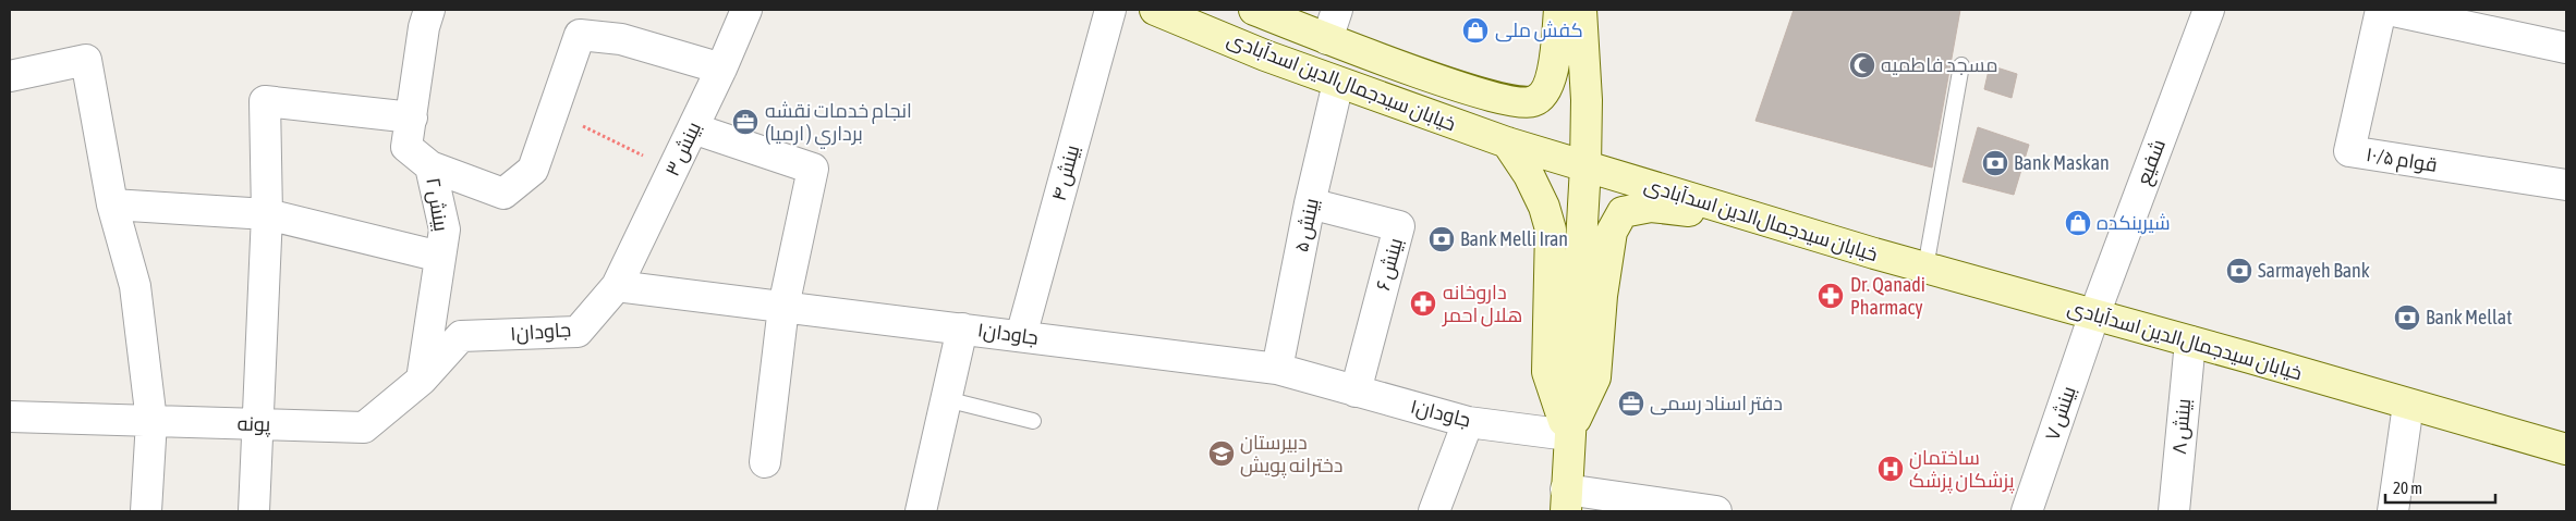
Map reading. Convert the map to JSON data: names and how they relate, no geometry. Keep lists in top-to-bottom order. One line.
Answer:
{"streets":{"main road":["خیابان سیدجمال‌الدین اسدآبادی"],"street":["بینش ۳","قوام ۱۰/۵","شفیع","بینش ۴","بینش ۲","بینش ۵","بینش ۶","جاودان۱","بینش ۷","پونه","بینش ۸"]},"crossings":[["خیابان سیدجمال‌الدین اسدآبادی","شفیع"],["خیابان سیدجمال‌الدین اسدآبادی","بینش ۵"],["خیابان سیدجمال‌الدین اسدآبادی","بینش ۷"],["خیابان سیدجمال‌الدین اسدآبادی","بینش ۸"],["بینش ۳","جاودان۱"],["شفیع","بینش ۷"],["بینش ۴","جاودان۱"],["بینش ۲","پونه"],["بینش ۵","بینش ۶"],["بینش ۵","جاودان۱"],["بینش ۶","جاودان۱"],["جاودان۱","پونه"]],"places":{"shop":["کفش ملی","شیرینکده"],"mosque":["مسجد فاطمیه"],"office":["انجام خدمات نقشه برداري ( ارميا)","دفتر اسناد رسمی"],"bank":["Bank Maskan","Bank Melli Iran","Sarmayeh Bank","Bank Mellat"],"pharmacy":["Dr. Qanadi Pharmacy","داروخانه هلال احمر"],"school or university":["دبیرستان دخترانه پویش"],"hospital":["ساختمان پزشکان پزشک"]},"scale_bar":"20 m"}
